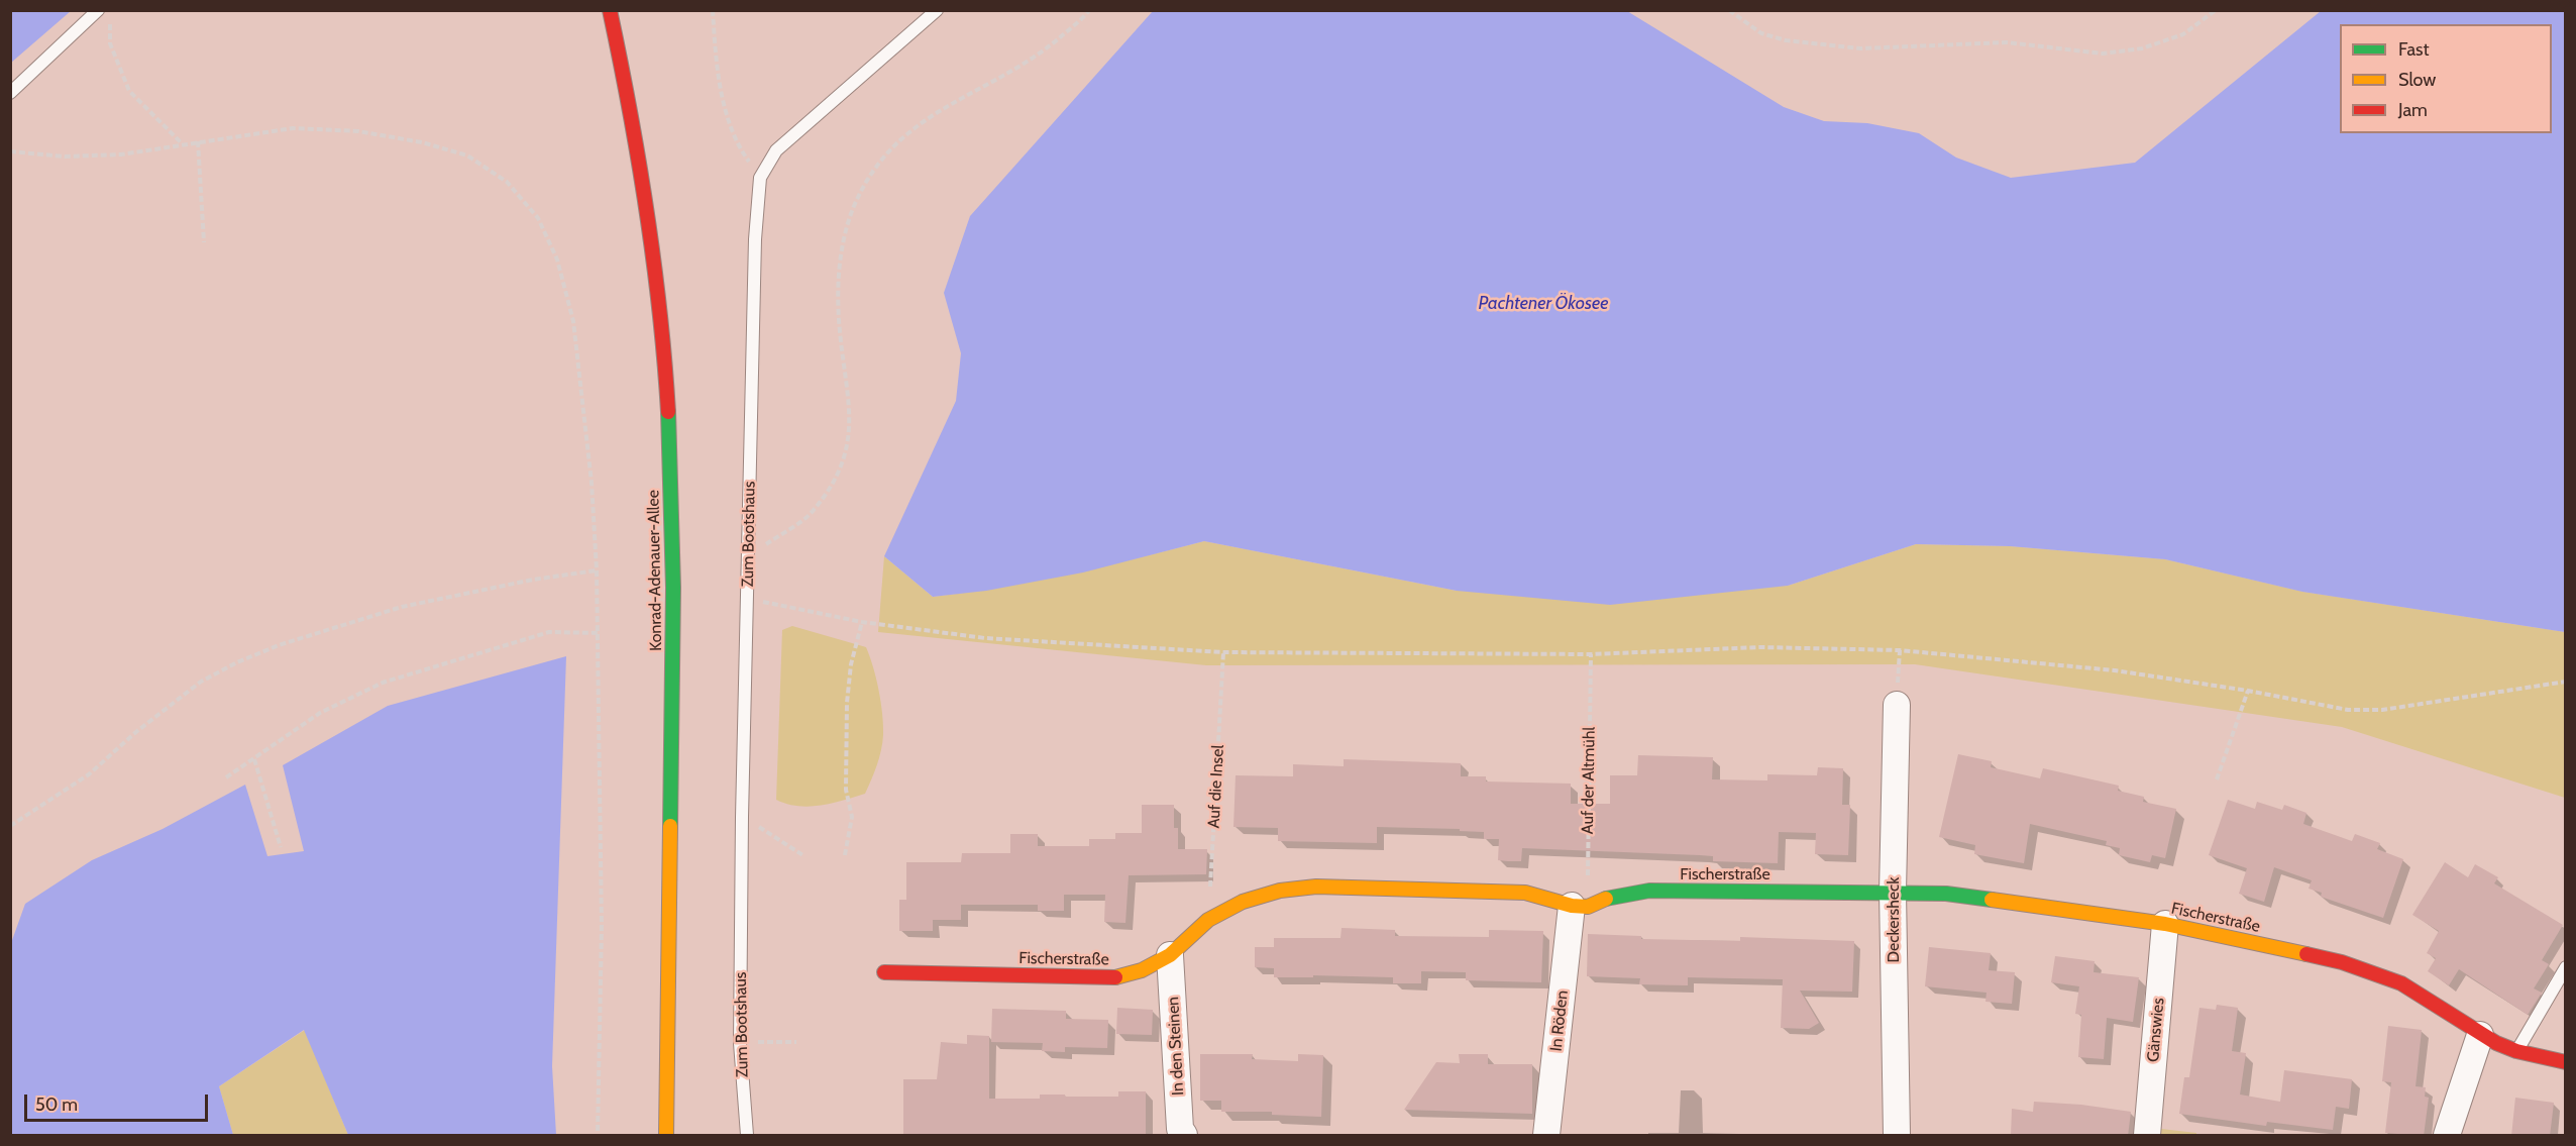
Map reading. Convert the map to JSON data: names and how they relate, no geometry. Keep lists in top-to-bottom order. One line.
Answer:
{"streets":{"street":["Konrad-Adenauer-Allee","Fischerstraße","Deckersheck","In Röden","Gänswies","In den Steinen"],"lane":["Zum Bootshaus"],"path":["Auf der Altmühl","Auf die Insel"]},"crossings":[["Auf der Altmühl","Fischerstraße"],["Auf der Altmühl","In Röden"],["Auf die Insel","Fischerstraße"],["Fischerstraße","Deckersheck"],["Fischerstraße","In Röden"],["Fischerstraße","Gänswies"],["Fischerstraße","In den Steinen"]],"water":["Pachtener Ökosee"],"legend":["Fast","Slow","Jam"],"scale_bar":"50 m"}
